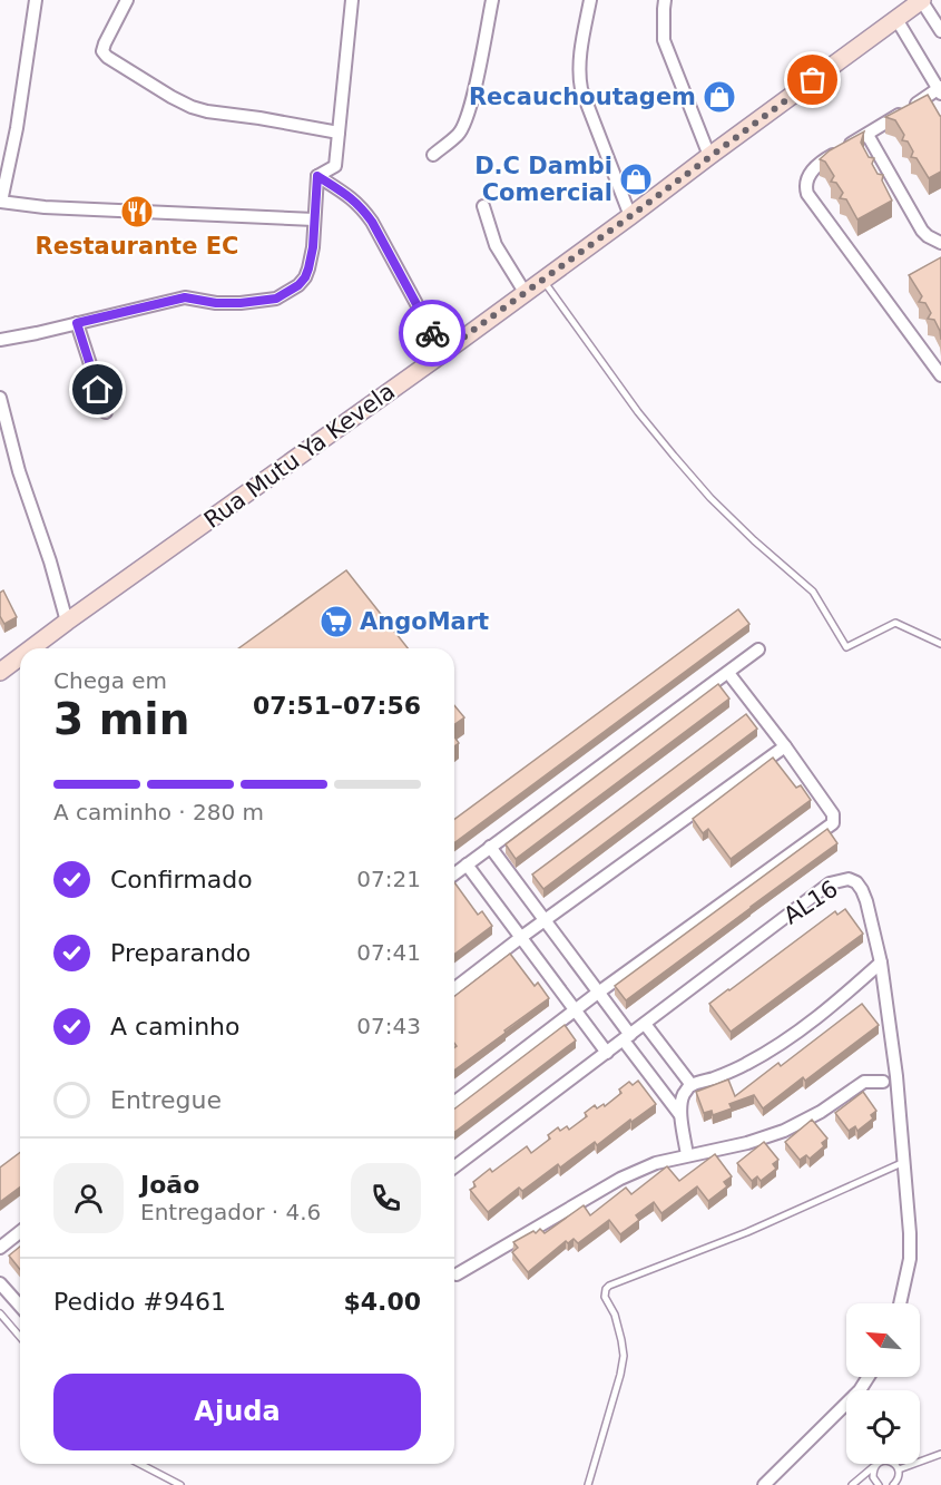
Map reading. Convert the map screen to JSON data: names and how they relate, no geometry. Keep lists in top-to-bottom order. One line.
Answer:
{"streets":{"main road":["Rua Mutu Ya Kevela"],"street":["AL16"]},"places":{"shop":["Recauchoutagem","D.C Dambi Comercial"],"restaurant":["Restaurante EC"],"supermarket":["AngoMart"]},"north":"top left","page":{"heading":["3 min","Chega em","07:51–07:56"],"panel":["João","Entregador · 4.6","Pedido #9461","$4.00"],"bar":"A caminho · 280 m","list":[["Confirmado","07:21"],["Preparando","07:41"],["A caminho","07:43"],"Entregue"],"buttons":"Ajuda"}}
